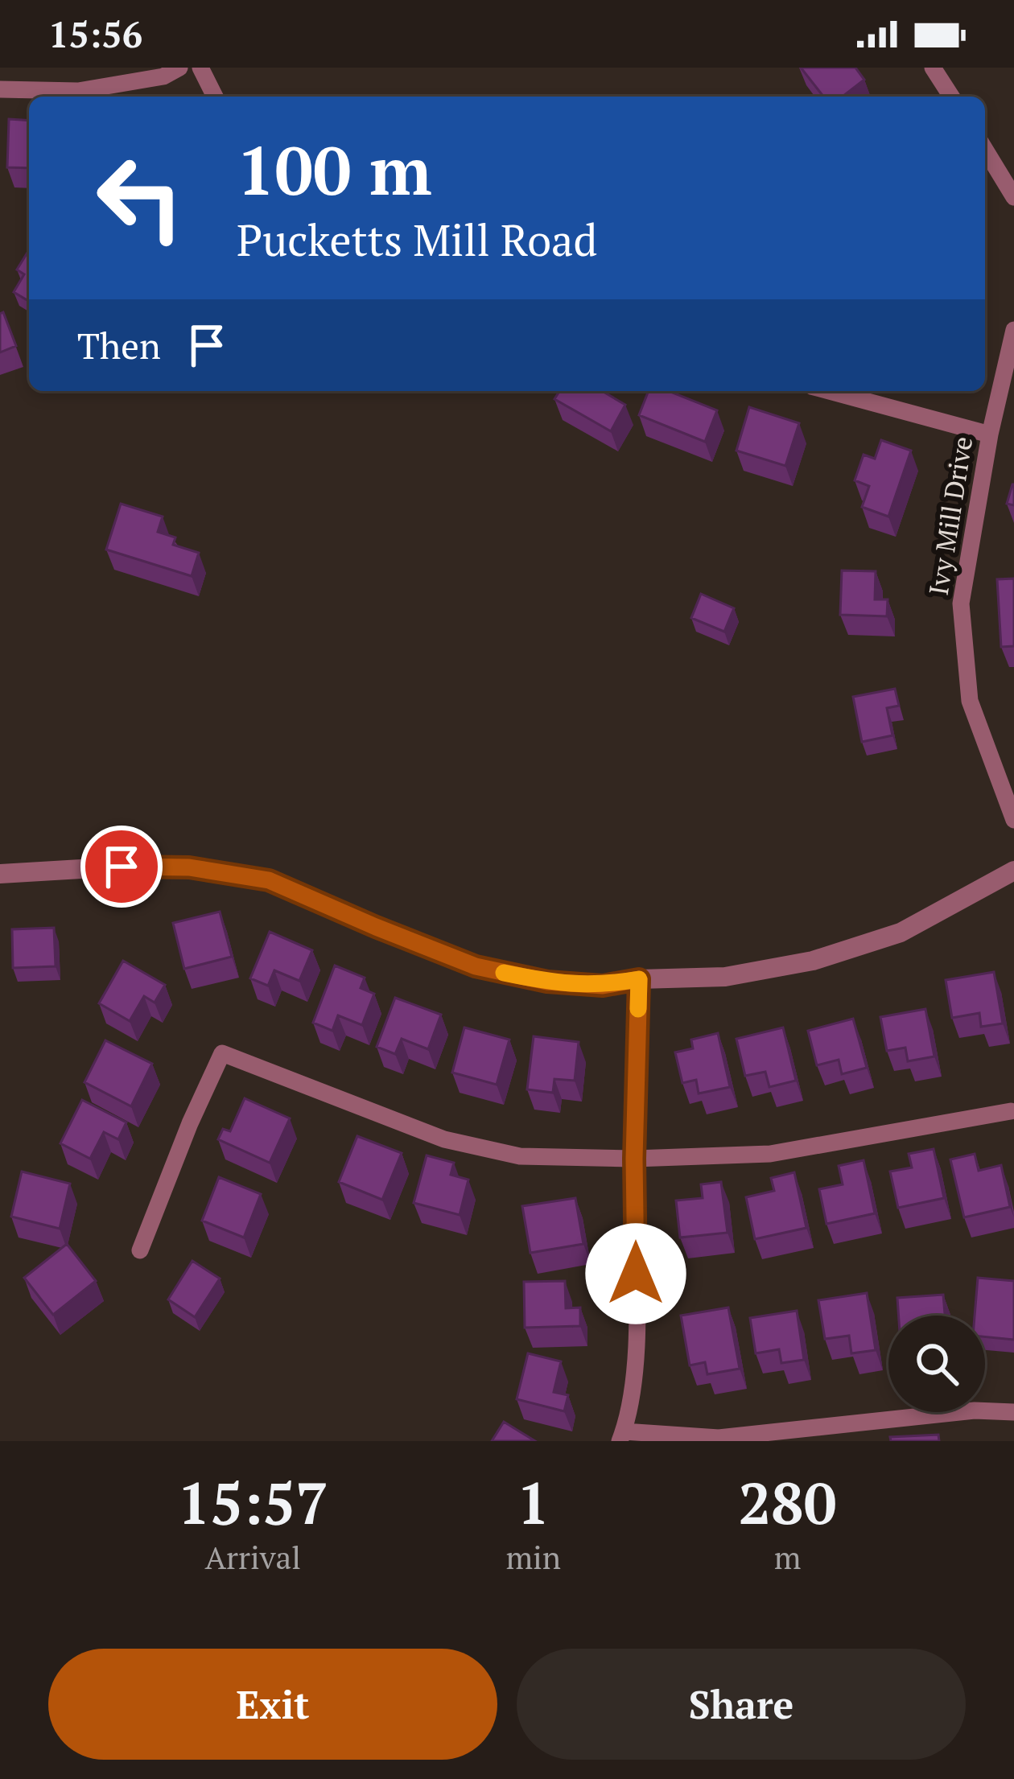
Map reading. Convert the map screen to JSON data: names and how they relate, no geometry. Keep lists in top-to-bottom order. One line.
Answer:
{"streets":{"street":["Ivy Mill Drive"]},"page":{"status":"15:56","turn":["100 m","Pucketts Mill Road"],"then":"Then","eta":["15:57","Arrival","1","min","280","m"],"buttons":["Exit","Share"]}}
